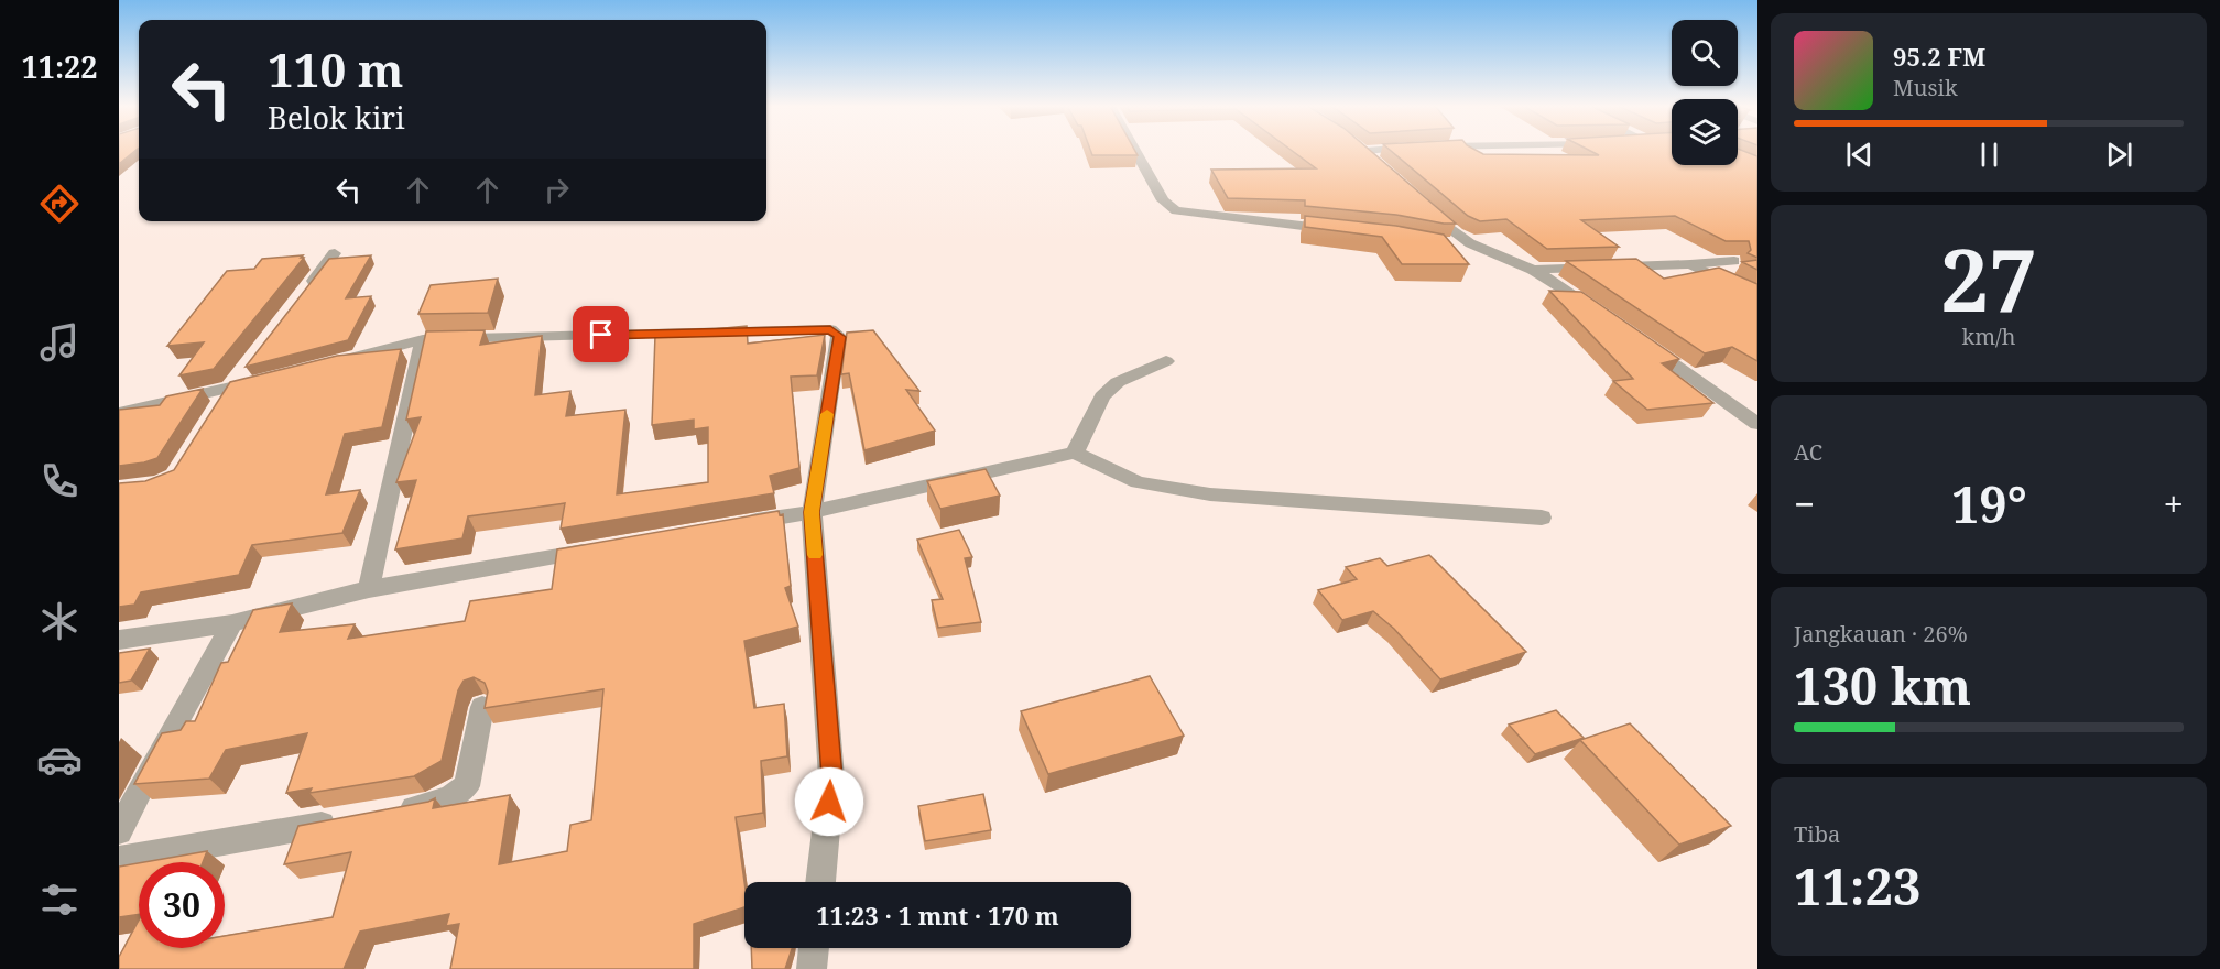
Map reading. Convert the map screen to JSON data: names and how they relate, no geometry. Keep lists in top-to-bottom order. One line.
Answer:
{"page":{"tabs":"11:22","turn":["110 m","Belok kiri"],"song":["95.2 FM","Musik"],"tile":[["27","km/h"],"AC",["Jangkauan · 26%","130 km"],["Tiba","11:23"]],"heat":["−","19°","+"],"limit":"30","trip":"11:23 · 1 mnt · 170 m"}}
